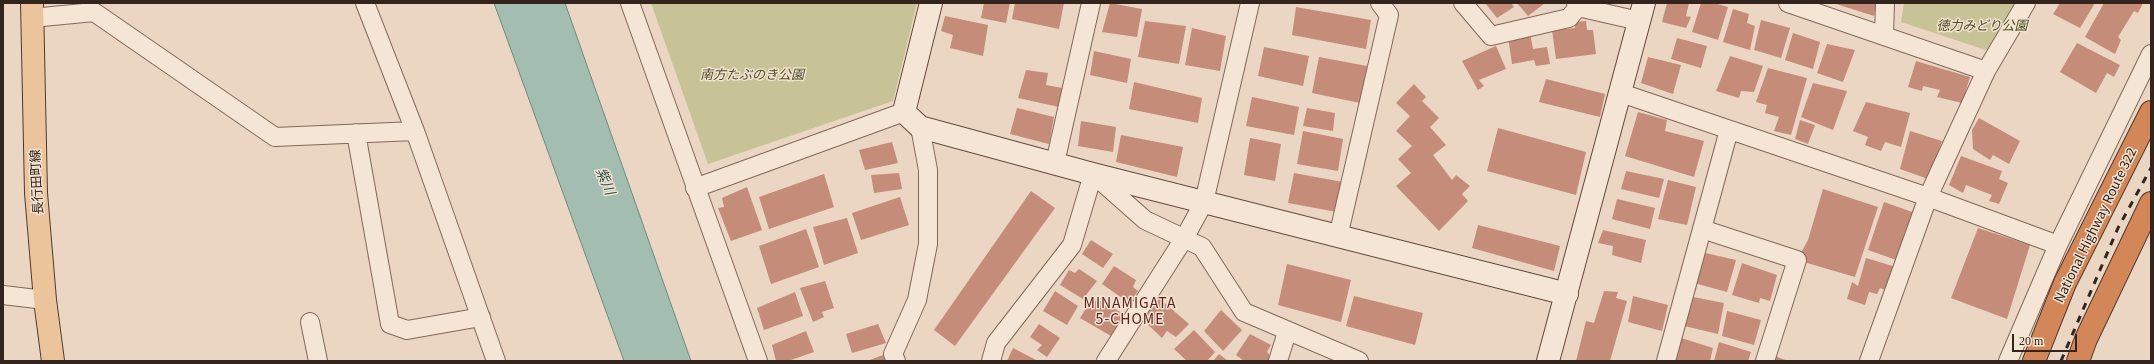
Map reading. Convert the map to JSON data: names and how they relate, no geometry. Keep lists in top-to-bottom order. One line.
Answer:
{"streets":{"highway":["National Highway Route 322"],"main road":["長行田町線"]},"districts":["MINAMIGATA 5-CHOME"],"water":["紫川"],"parks":["徳力みどり公園","南方たぶのき公園"],"scale_bar":"20 m"}
